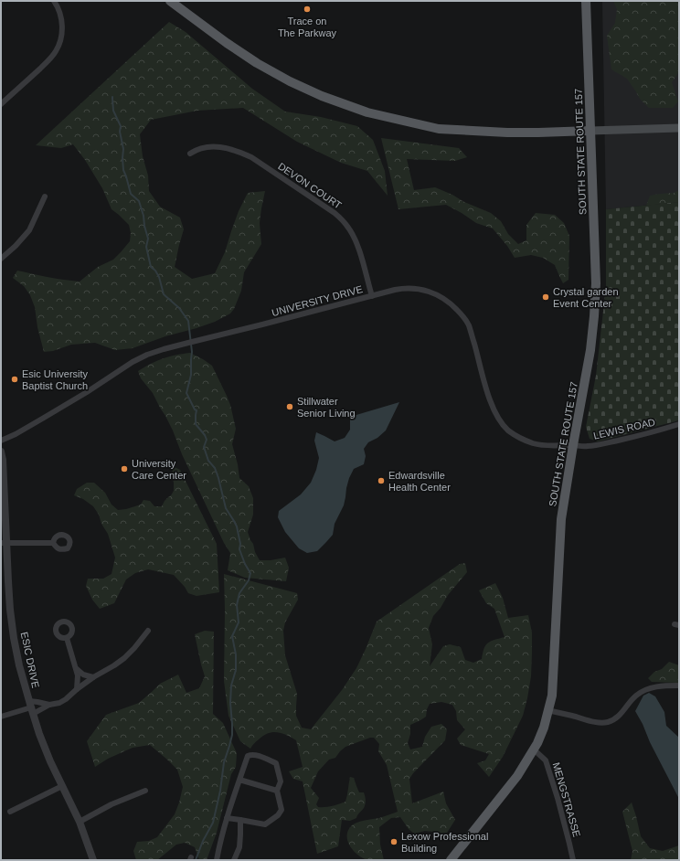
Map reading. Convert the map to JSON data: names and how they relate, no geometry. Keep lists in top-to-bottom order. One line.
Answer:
{"streets":{"main road":["SOUTH STATE ROUTE 157"],"street":["DEVON COURT","UNIVERSITY DRIVE","LEWIS ROAD","ESIC DRIVE","MENGSTRASSE"]},"crossings":[["SOUTH STATE ROUTE 157","UNIVERSITY DRIVE"],["SOUTH STATE ROUTE 157","LEWIS ROAD"],["SOUTH STATE ROUTE 157","MENGSTRASSE"],["DEVON COURT","UNIVERSITY DRIVE"],["UNIVERSITY DRIVE","LEWIS ROAD"]],"places":["Trace on The Parkway","Crystal garden Event Center","Esic University Baptist Church","Stillwater Senior Living","University Care Center","Edwardsville Health Center","Lexow Professional Building"]}
